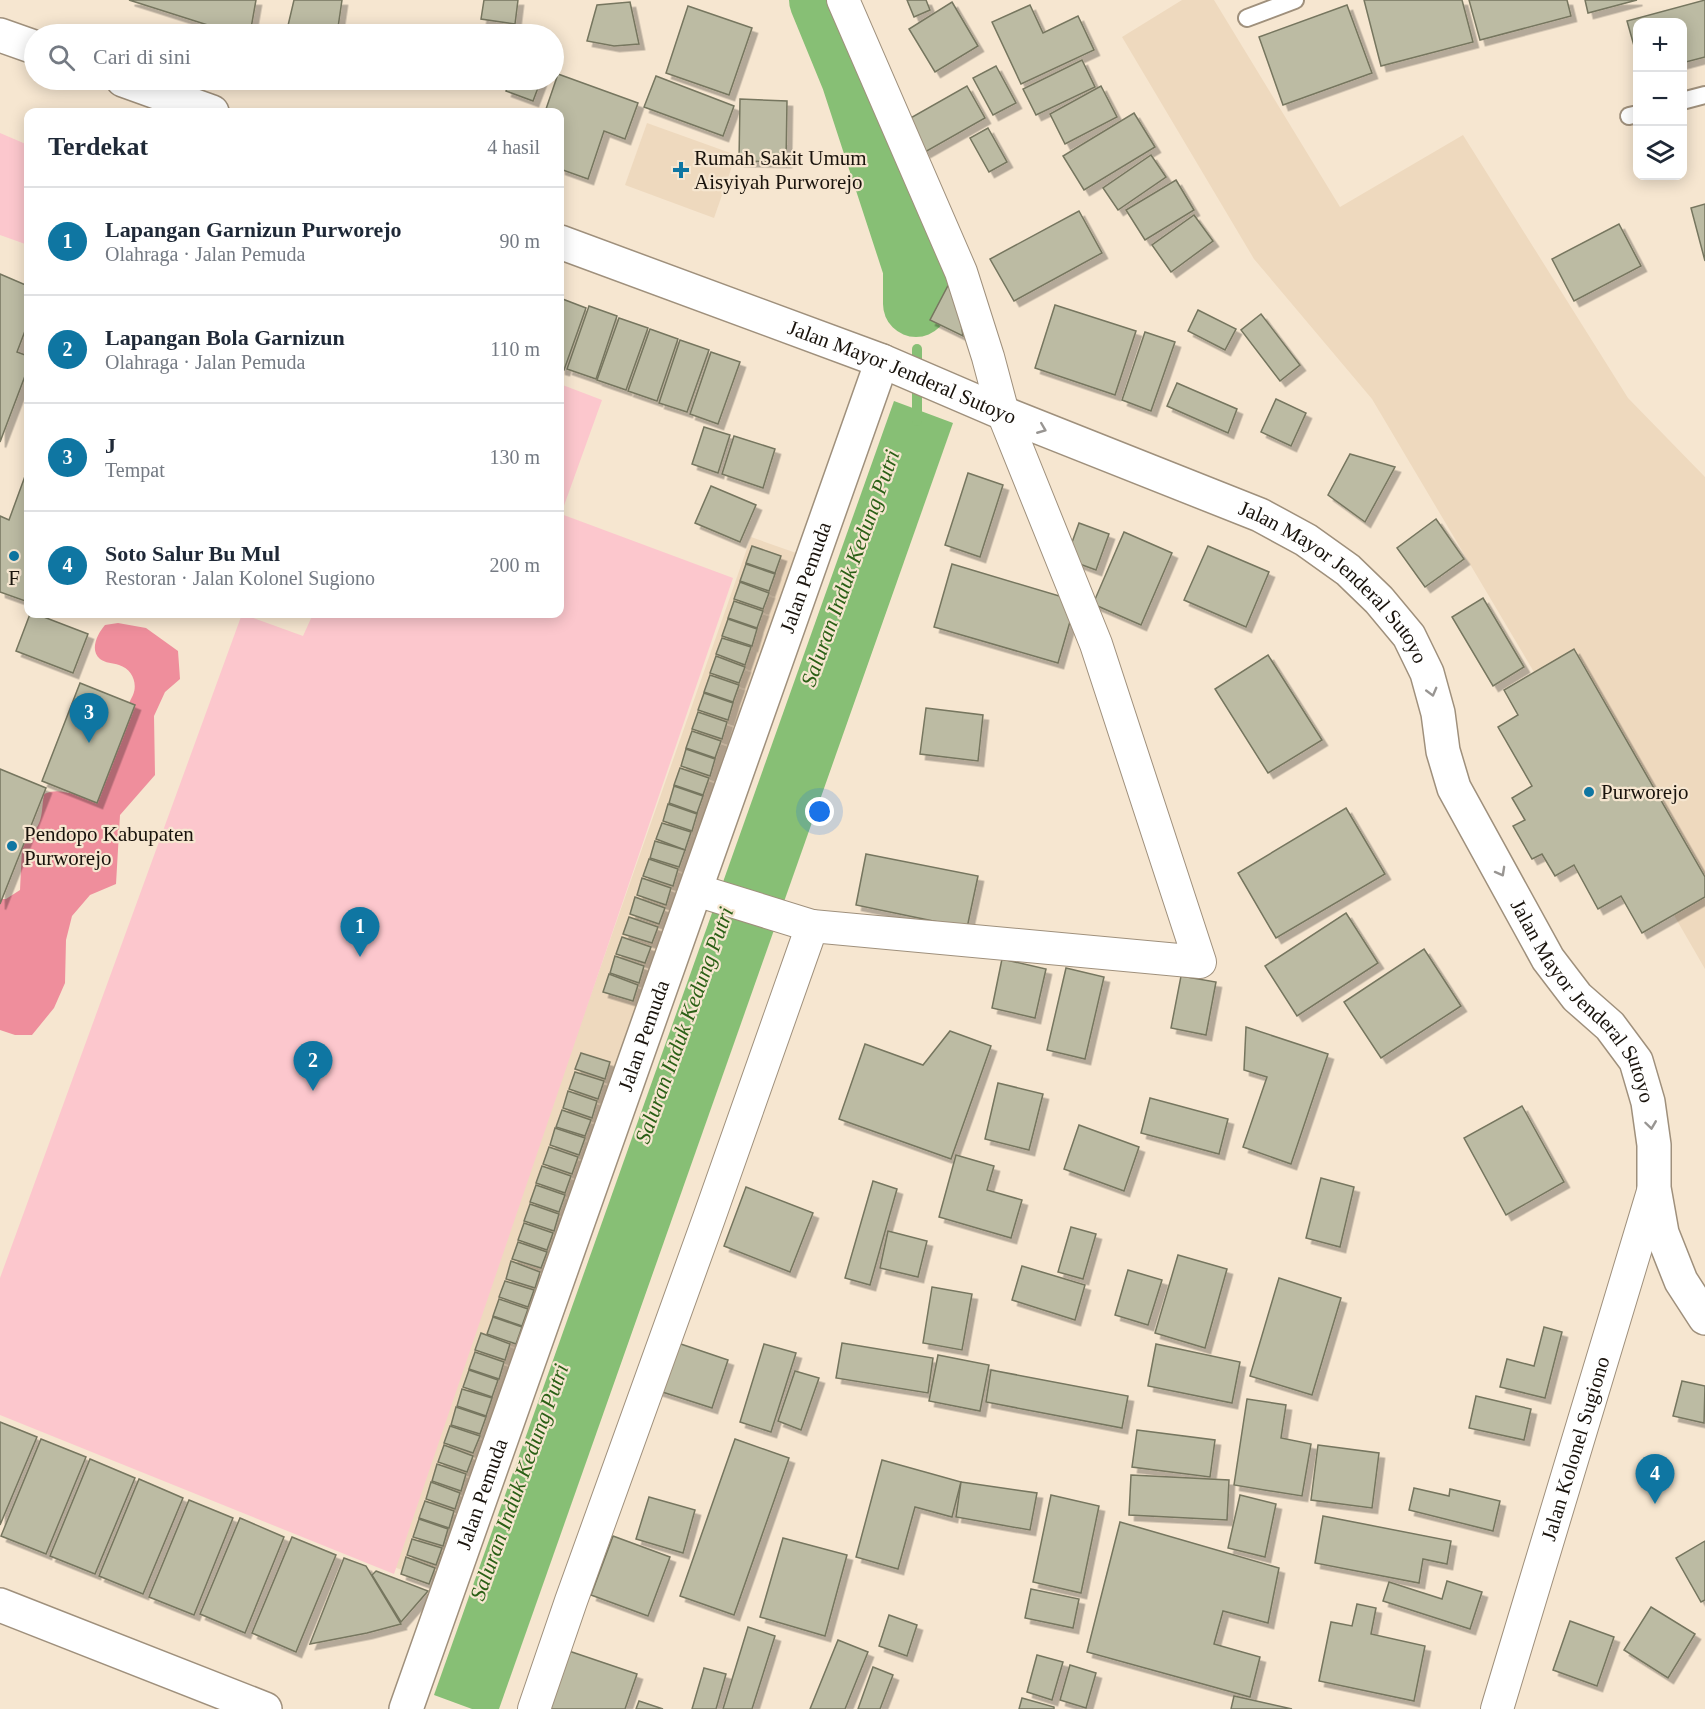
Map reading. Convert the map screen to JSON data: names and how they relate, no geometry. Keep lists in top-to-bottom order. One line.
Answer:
{"streets":{"main road":["Jalan Mayor Jenderal Sutoyo","Jalan Pemuda"],"street":["Jalan Kolonel Sugiono"]},"crossings":[["Jalan Mayor Jenderal Sutoyo","Jalan Pemuda"],["Jalan Mayor Jenderal Sutoyo","Jalan Kolonel Sugiono"]],"one_way":["Jalan Mayor Jenderal Sutoyo"],"water":["Saluran Induk Kedung Putri"],"places":{"health":["Rumah Sakit Umum Aisyiyah Purworejo"],"other":["F","Purworejo","Pendopo Kabupaten Purworejo"]},"page":{"map_buttons":["+","−"],"search":"Cari di sini","heading":["Terdekat","4 hasil"],"list":[{"mark":"1","name":"Lapangan Garnizun Purworejo","note":"Olahraga · Jalan Pemuda","value":"90 m"},{"mark":"2","name":"Lapangan Bola Garnizun","note":"Olahraga · Jalan Pemuda","value":"110 m"},{"mark":"3","name":"J","note":"Tempat","value":"130 m"},{"mark":"4","name":"Soto Salur Bu Mul","note":"Restoran · Jalan Kolonel Sugiono","value":"200 m"}],"pins":["3","1","2","4"]}}
